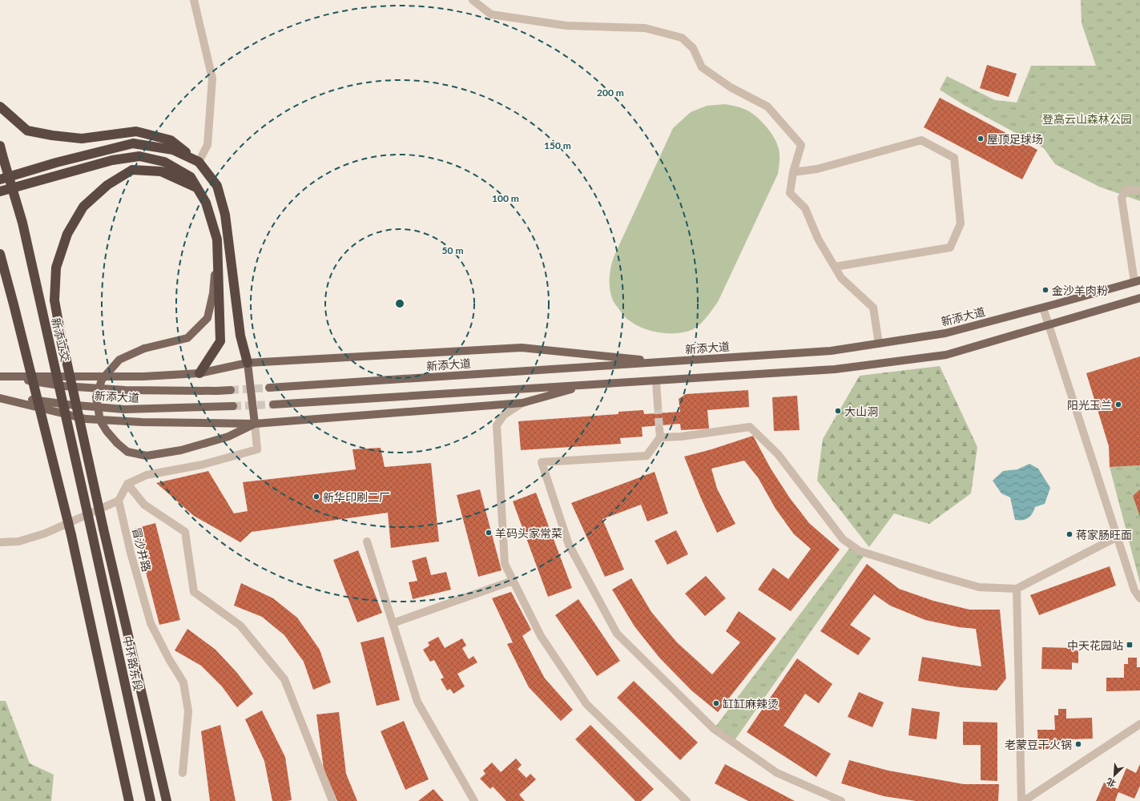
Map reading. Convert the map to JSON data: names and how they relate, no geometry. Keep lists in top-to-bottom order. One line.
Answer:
{"streets":{"highway":["新添立交","中环路东段"],"main road":["新添大道"],"street":["冒沙井路"]},"crossings":[["新添立交","中环路东段"]],"parks":["登高云山森林公园"],"places":{"other":["屋顶足球场","金沙羊肉粉","阳光玉兰","大山洞","新华印刷二厂","羊码头家常菜","蒋家肠旺面","缸缸麻辣烫","老蒙豆干火锅"],"transit":["中天花园站"]},"north":"bottom left","rings":["200 m","150 m","100 m","50 m"]}
